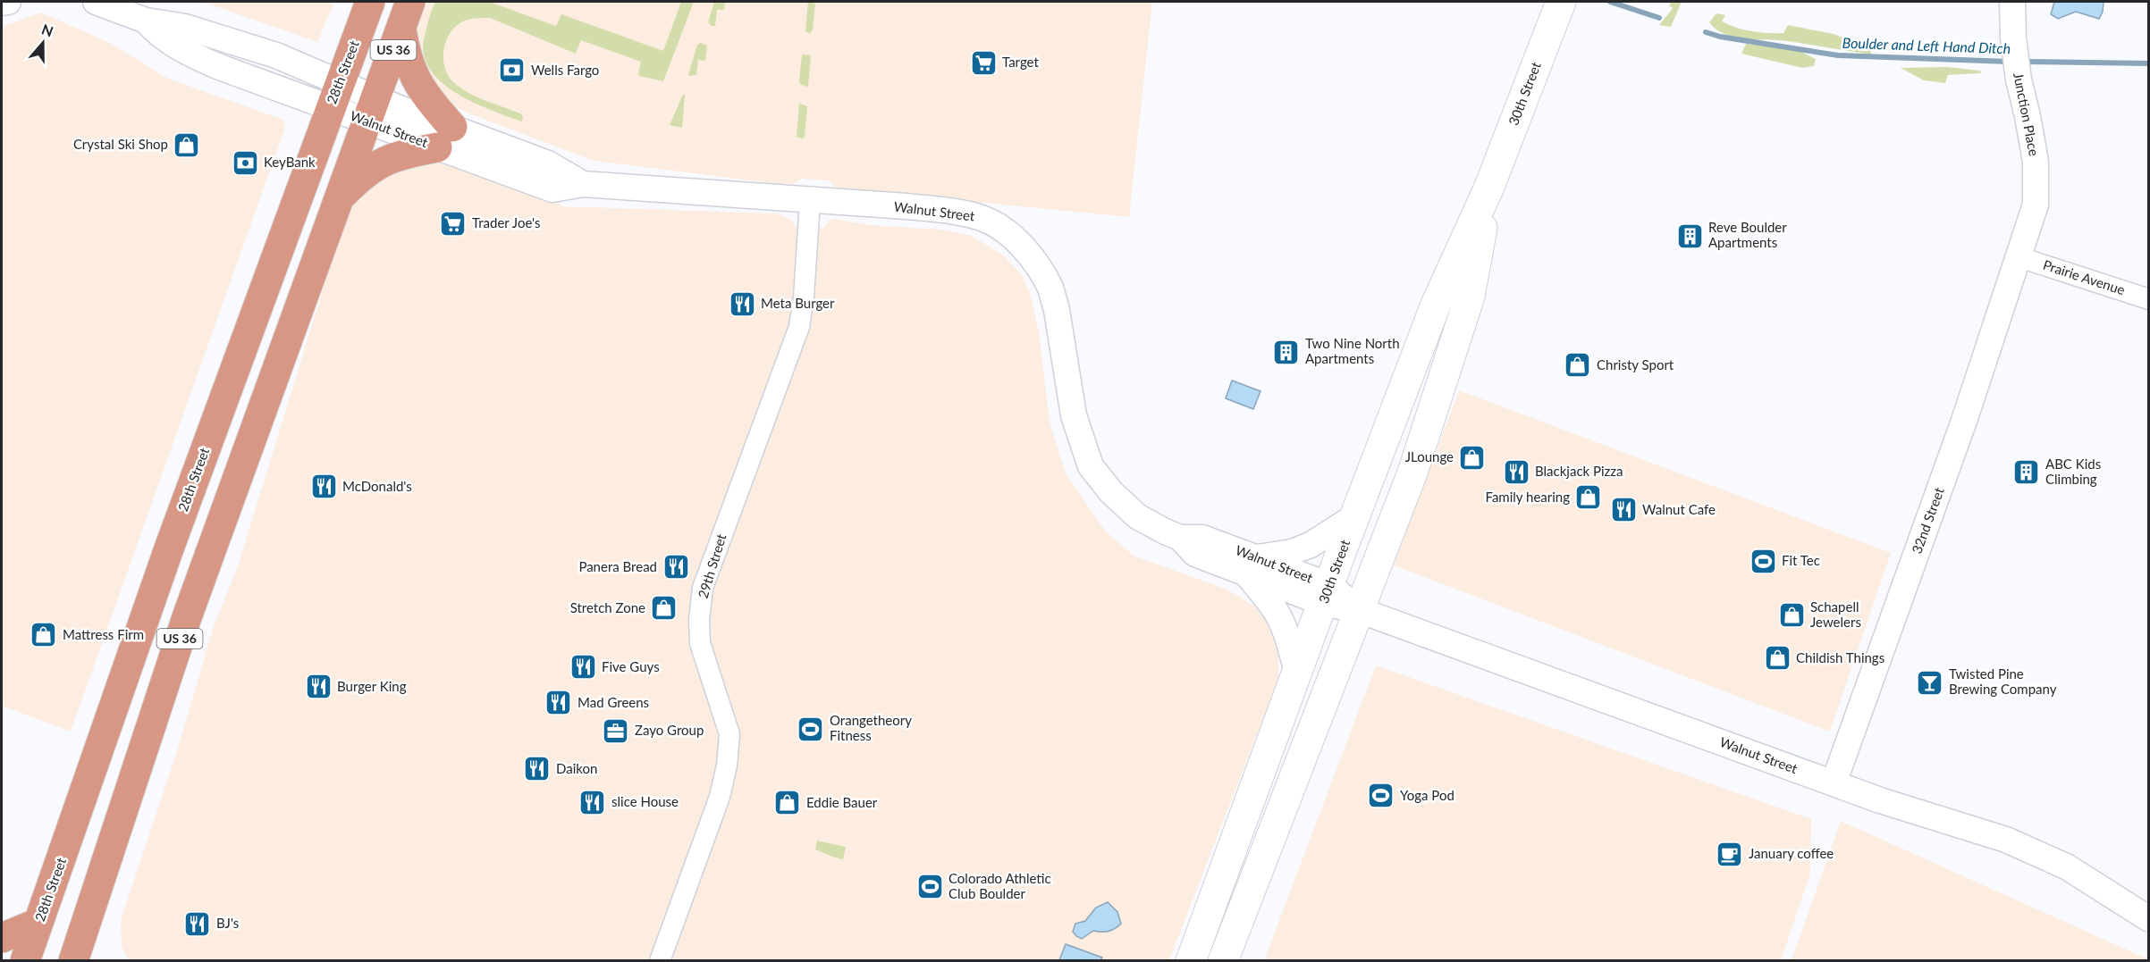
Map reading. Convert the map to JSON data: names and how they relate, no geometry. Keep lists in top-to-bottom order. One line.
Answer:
{"streets":{"highway":["US 36","28th Street"],"main road":["30th Street"],"street":["Junction Place","Walnut Street","Prairie Avenue","32nd Street","29th Street"]},"crossings":[["US 36","Walnut Street"],["28th Street","Walnut Street"],["30th Street","Walnut Street"],["Junction Place","Prairie Avenue"],["Junction Place","32nd Street"],["Walnut Street","32nd Street"],["Walnut Street","29th Street"],["Prairie Avenue","32nd Street"]],"water":["Boulder and Left Hand Ditch"],"places":{"supermarket":["Target","Trader Joe's"],"bank":["Wells Fargo","KeyBank"],"shop":["Crystal Ski Shop","Christy Sport","JLounge","Family hearing","Stretch Zone","Schapell Jewelers","Mattress Firm","Childish Things","Eddie Bauer"],"building":["Reve Boulder Apartments","Two Nine North Apartments","ABC Kids Climbing"],"restaurant":["Meta Burger","Blackjack Pizza","McDonald's","Walnut Cafe","Panera Bread","Five Guys","Burger King","Mad Greens","Daikon","slice House","BJ's"],"sports":["Fit Tec","Orangetheory Fitness","Yoga Pod","Colorado Athletic Club Boulder"],"bar":["Twisted Pine Brewing Company"],"office":["Zayo Group"],"cafe":["January coffee"]},"north":"top"}
